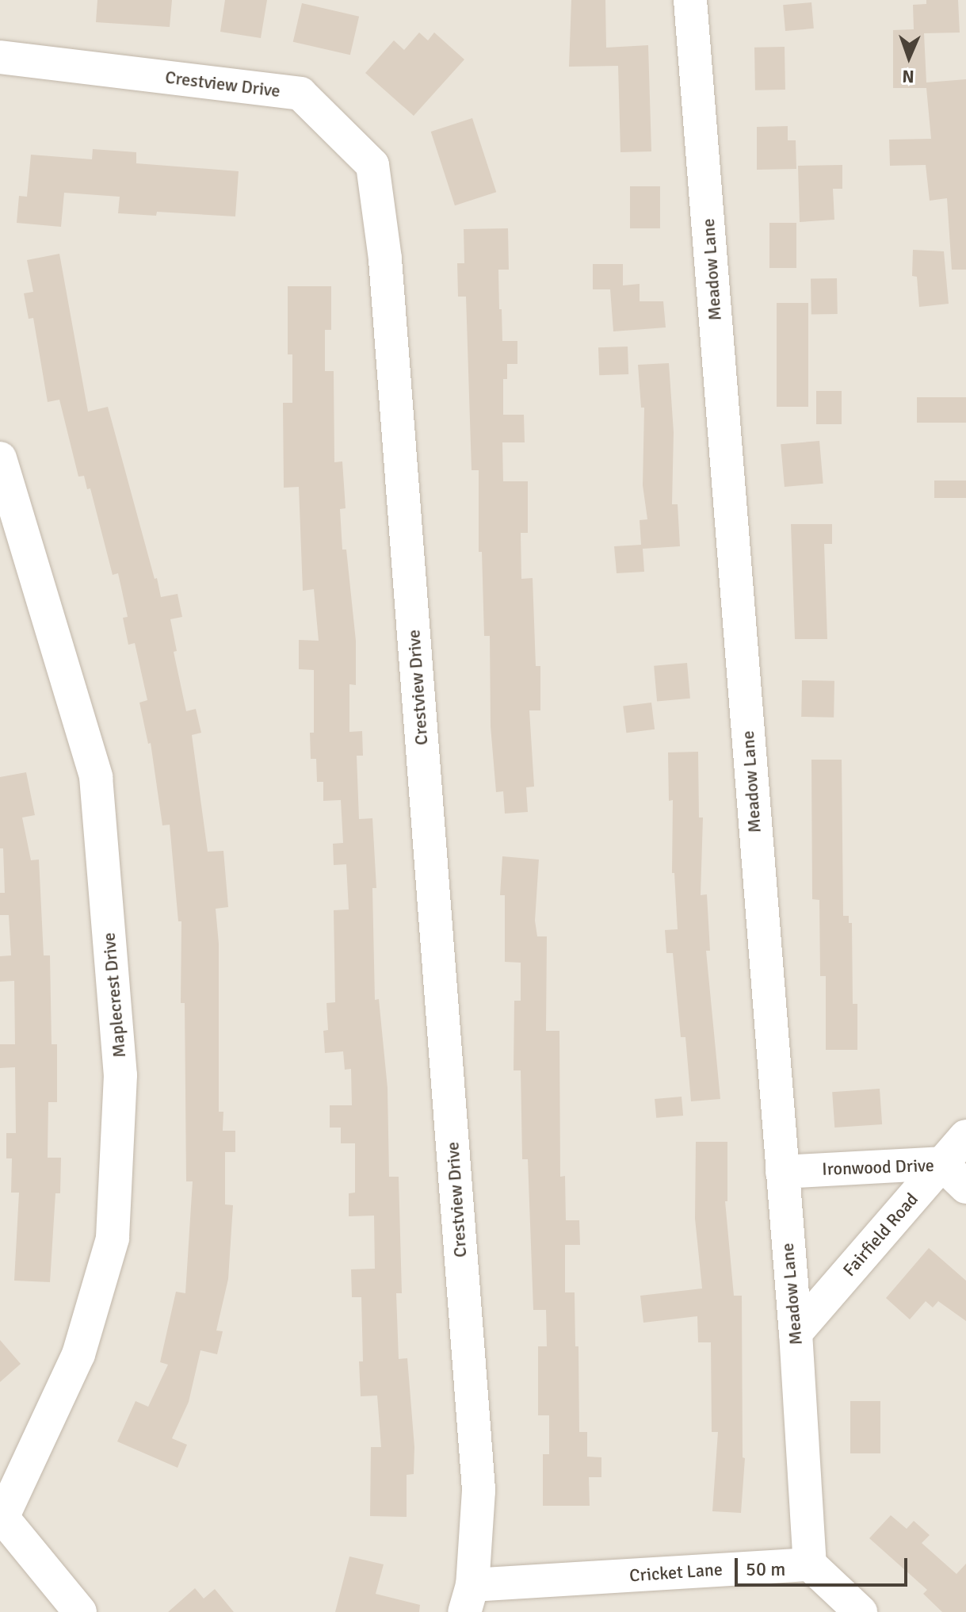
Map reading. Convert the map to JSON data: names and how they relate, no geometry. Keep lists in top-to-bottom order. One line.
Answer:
{"streets":{"street":["Crestview Drive","Meadow Lane","Maplecrest Drive","Ironwood Drive","Fairfield Road","Cricket Lane"]},"crossings":[["Crestview Drive","Cricket Lane"],["Meadow Lane","Ironwood Drive"],["Meadow Lane","Fairfield Road"],["Meadow Lane","Cricket Lane"],["Ironwood Drive","Fairfield Road"]],"scale_bar":"50 m","north":"bottom"}
